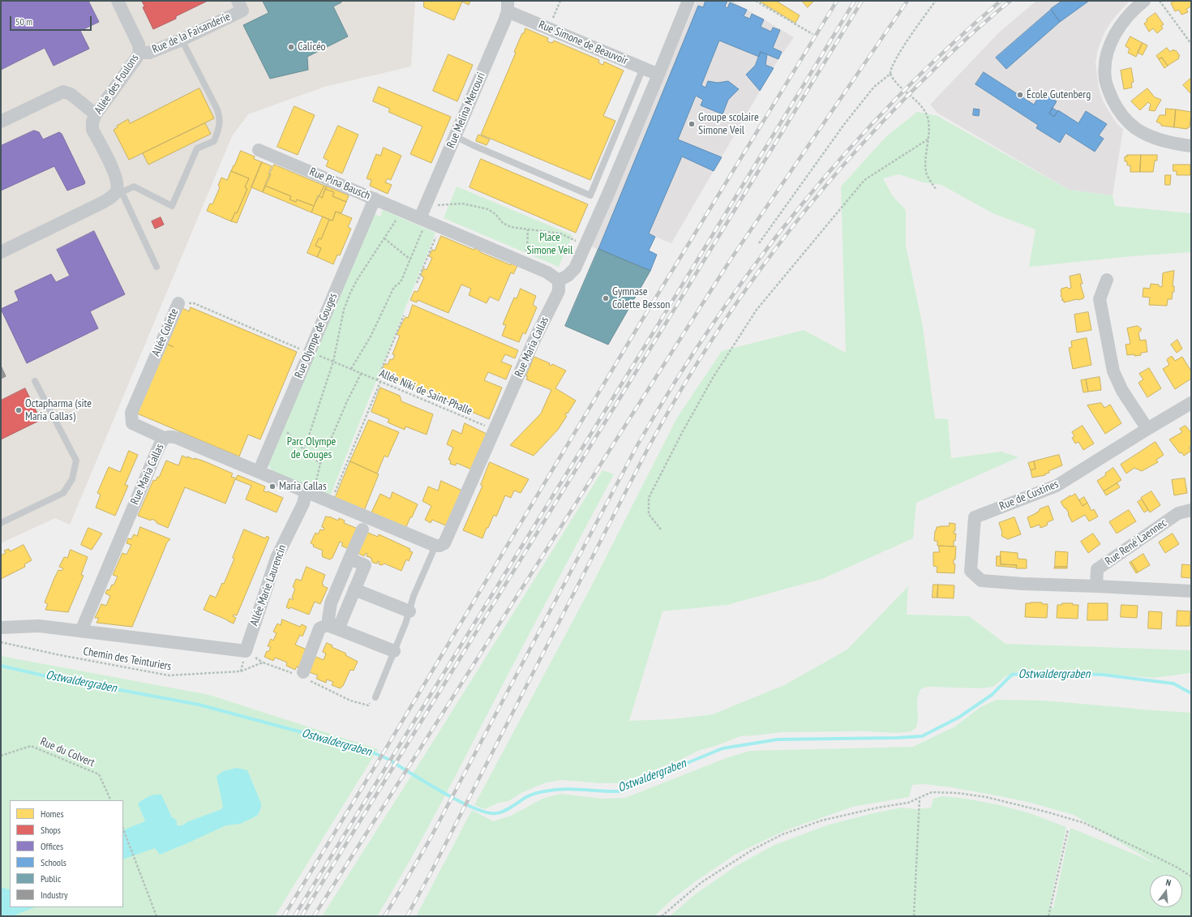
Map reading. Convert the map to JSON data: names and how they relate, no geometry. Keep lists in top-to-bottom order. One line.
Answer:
{"streets":{"street":["Rue de la Faisanderie","Rue Simone de Beauvoir","Allée des Foulons","Rue Melina Mercouri","Rue Pina Bausch","Allée Colette","Rue Olympe de Gouges","Rue Maria Callas","Rue de Custines","Rue René Laennec","Allée Marie Laurencin"],"path":["Allée Niki de Saint-Phalle","Chemin des Teinturiers","Rue du Colvert"]},"crossings":[["Rue de la Faisanderie","Allée des Foulons"],["Rue Simone de Beauvoir","Rue Melina Mercouri"],["Rue Melina Mercouri","Rue Pina Bausch"],["Rue Pina Bausch","Rue Olympe de Gouges"],["Allée Colette","Rue Olympe de Gouges"],["Allée Colette","Rue Maria Callas"],["Allée Colette","Allée Niki de Saint-Phalle"],["Rue Olympe de Gouges","Rue Maria Callas"],["Rue Maria Callas","Allée Niki de Saint-Phalle"],["Rue Maria Callas","Allée Marie Laurencin"],["Rue Maria Callas","Chemin des Teinturiers"],["Rue de Custines","Rue René Laennec"]],"water":["Ostwaldergraben"],"parks":["Place Simone Veil","Parc Olympe de Gouges"],"places":["Calicéo","École Gutenberg","Groupe scolaire Simone Veil","Gymnase Colette Besson","Octapharma (site Maria Callas)","Maria Callas"],"legend":["Homes","Shops","Offices","Schools","Public","Industry"],"scale_bar":"50 m","north":"top"}
